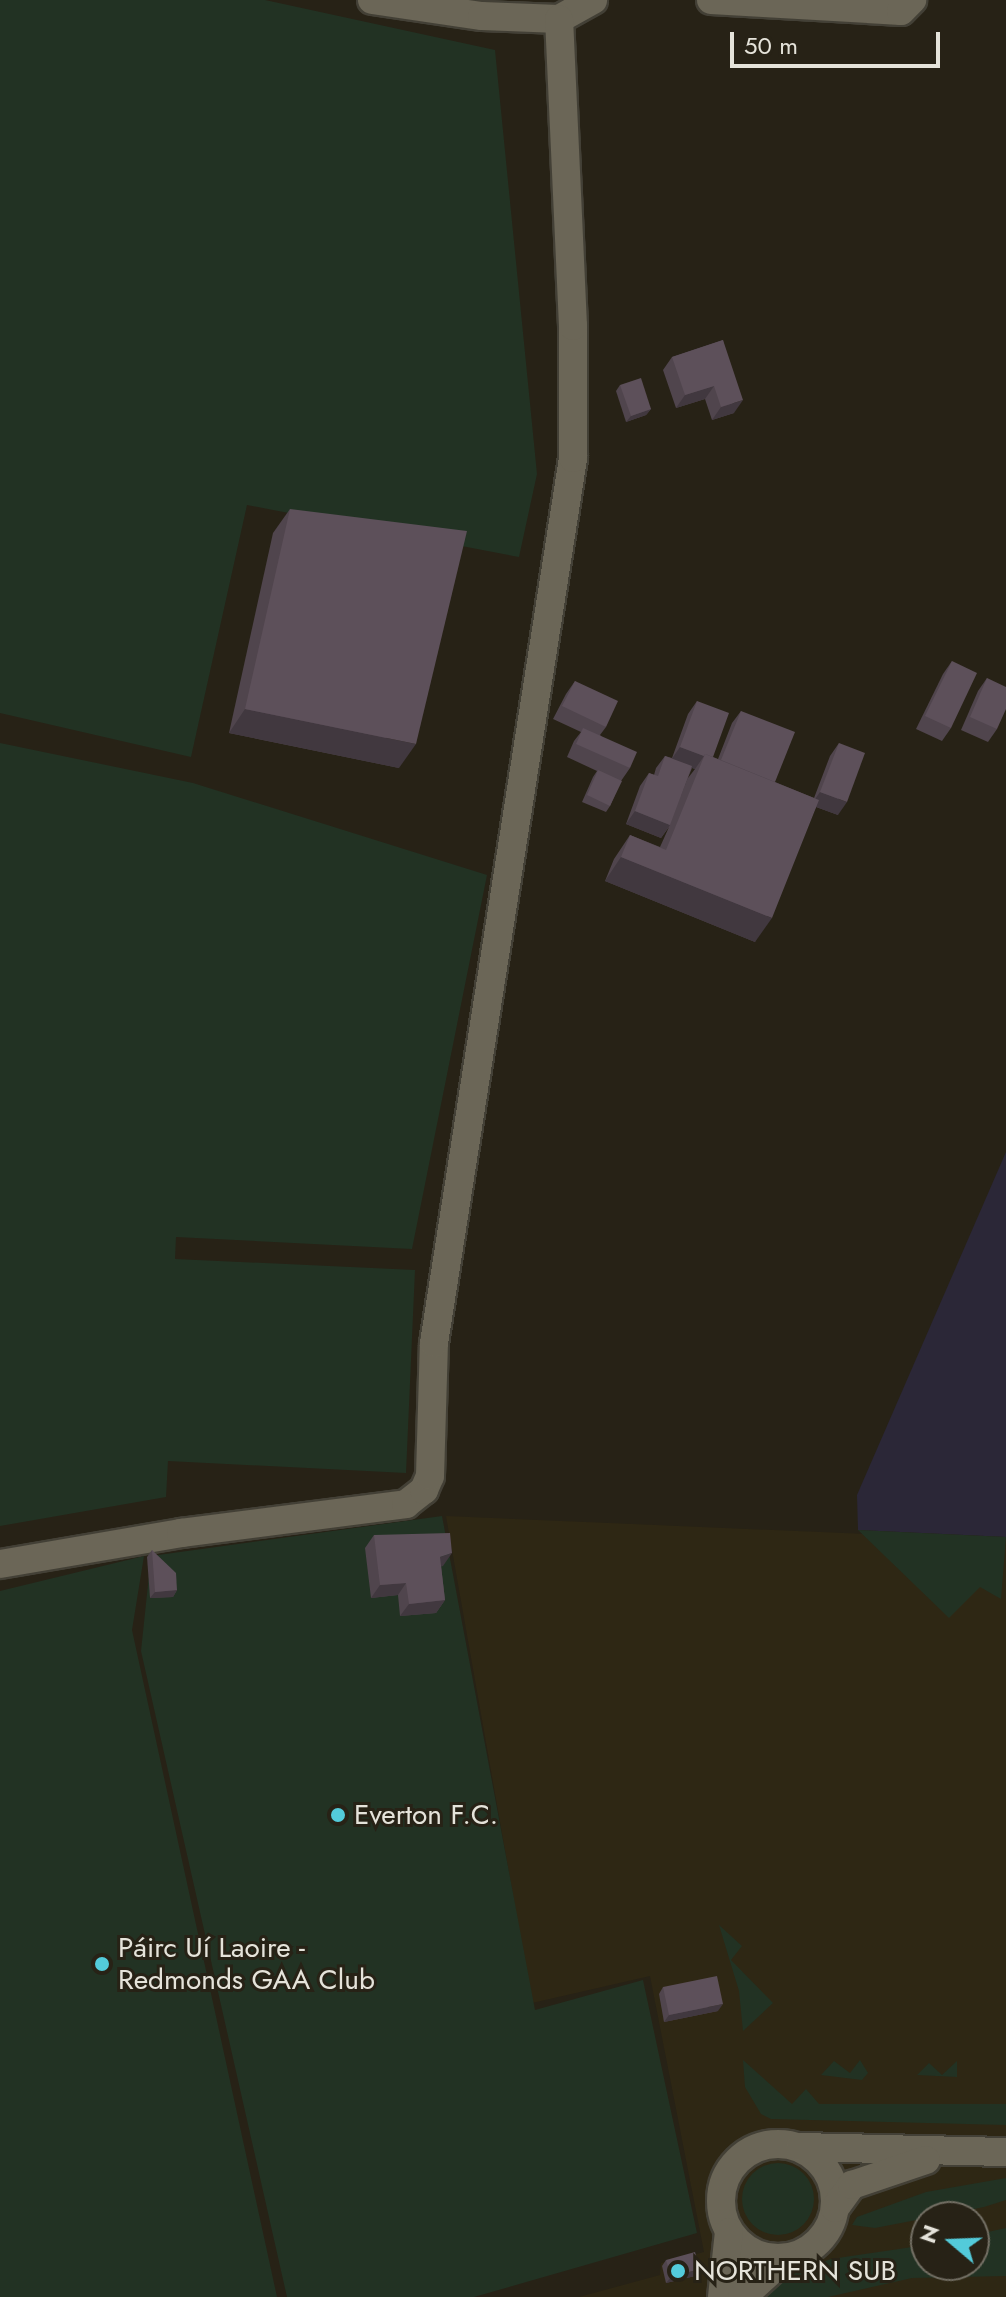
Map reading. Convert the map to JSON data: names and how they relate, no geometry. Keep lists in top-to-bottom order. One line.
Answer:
{"places":["Everton F.C.","Páirc Uí Laoire - Redmonds GAA Club","NORTHERN SUB"],"scale_bar":"50 m","north":"left"}
